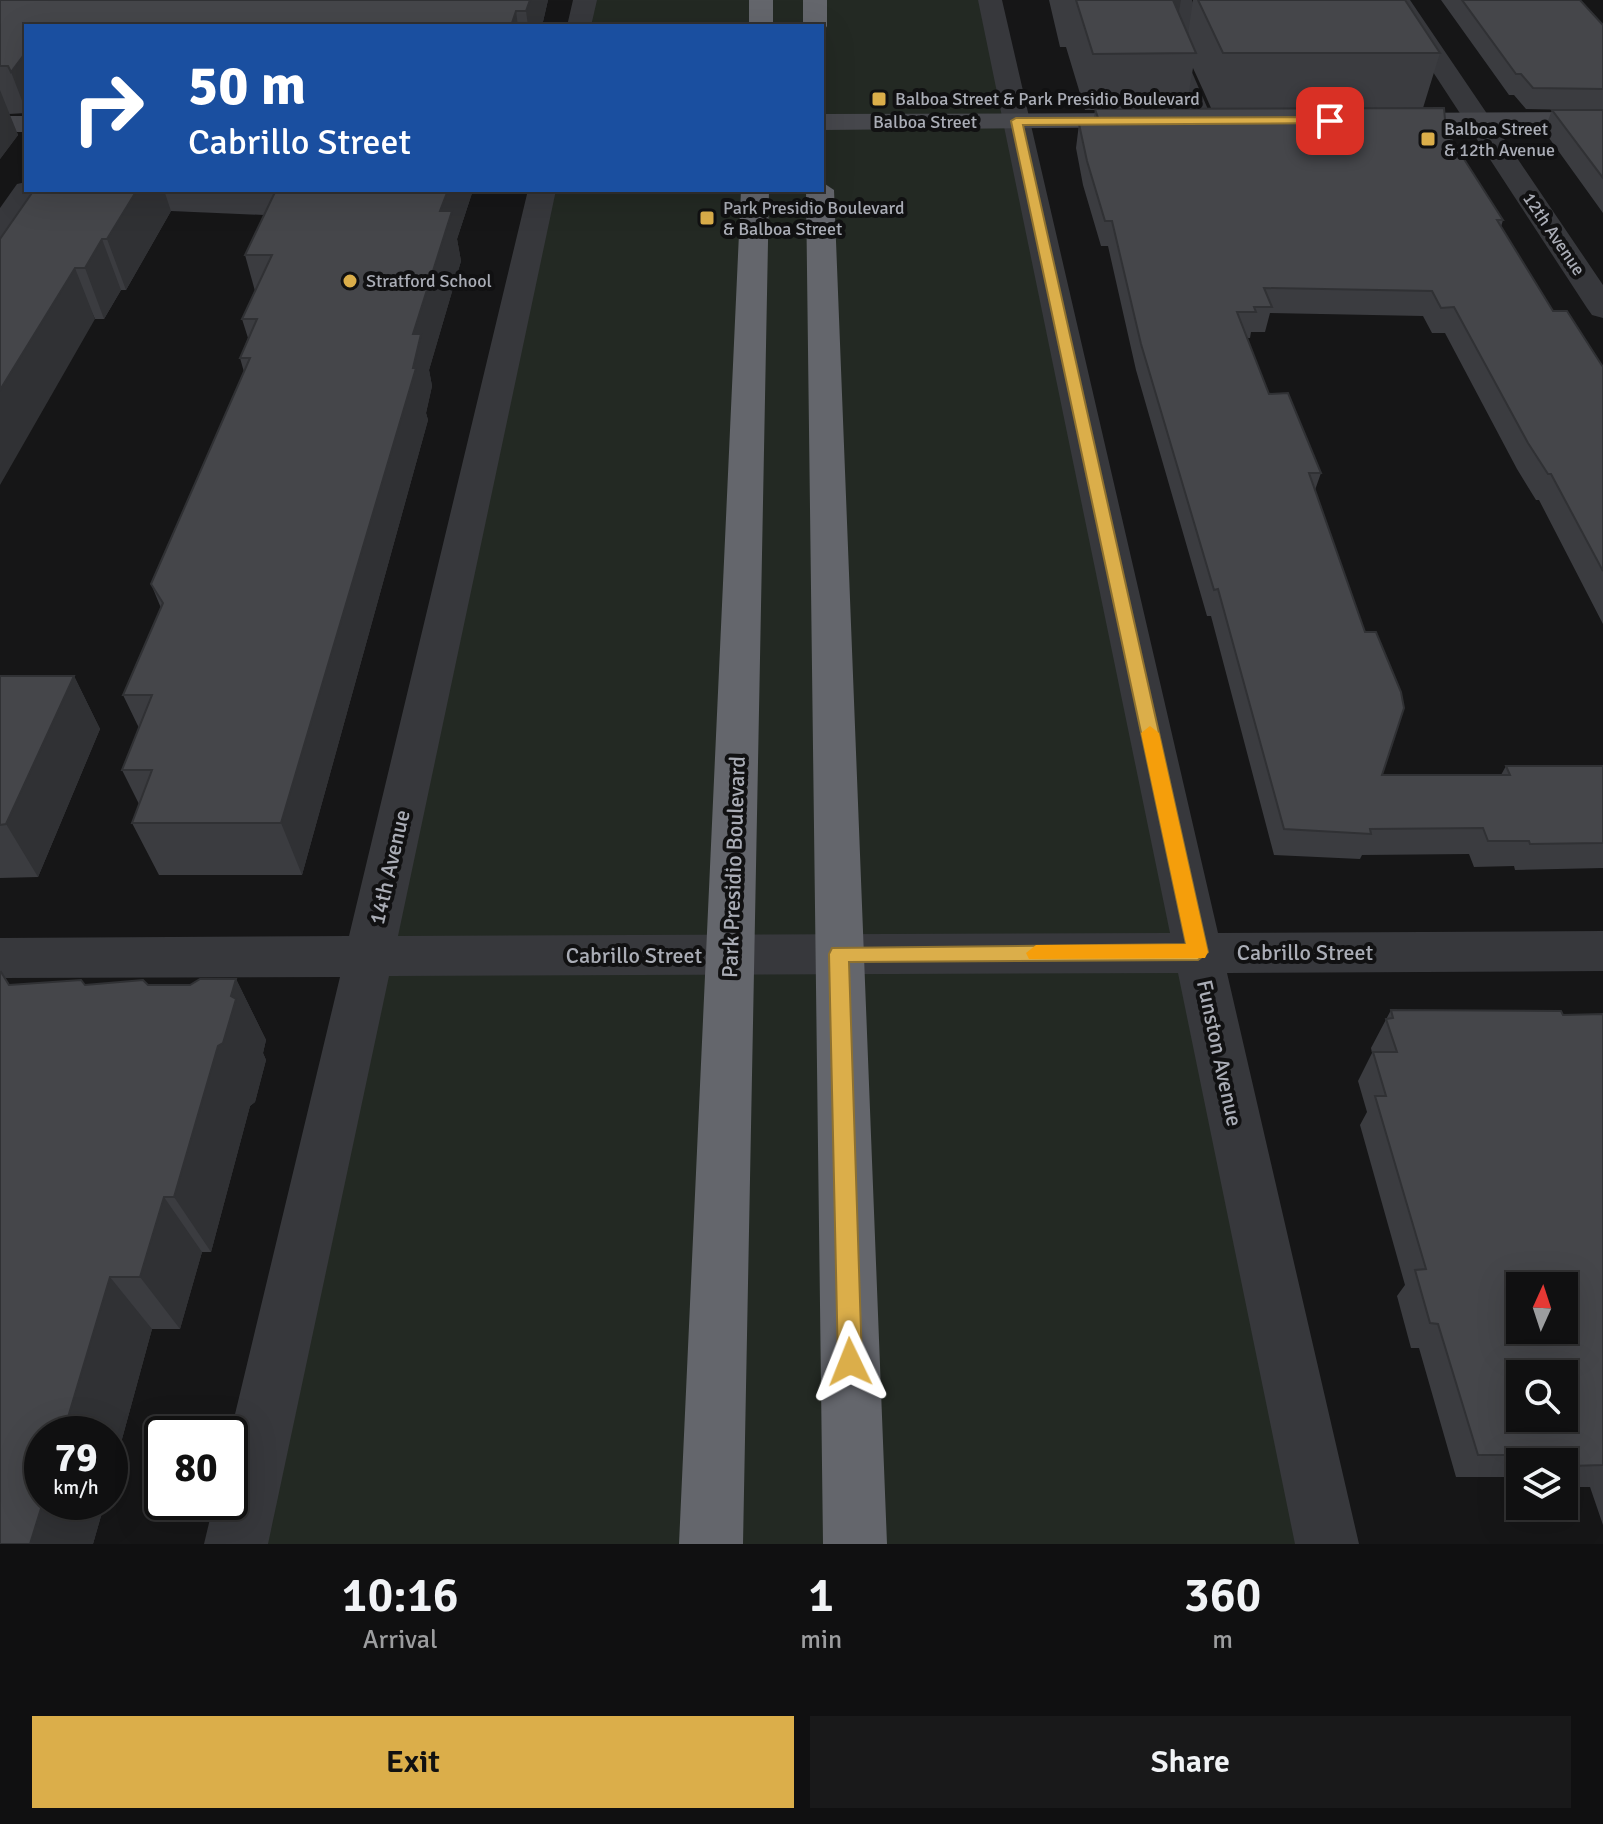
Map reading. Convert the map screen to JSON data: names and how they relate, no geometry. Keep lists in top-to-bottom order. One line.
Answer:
{"streets":{"highway":["Park Presidio Boulevard"],"street":["Balboa Street","12th Avenue","14th Avenue","Cabrillo Street","Funston Avenue"]},"crossings":[["Balboa Street","Funston Avenue"],["14th Avenue","Cabrillo Street"],["Park Presidio Boulevard","Cabrillo Street"],["Cabrillo Street","Funston Avenue"]],"places":{"transit":["Balboa Street & Park Presidio Boulevard","Balboa Street & 12th Avenue","Park Presidio Boulevard & Balboa Street"],"other":["Stratford School"]},"north":"top","page":{"turn":["50 m","Cabrillo Street"],"speed":"79 km/h","limit":"80","eta":["10:16","Arrival","1","min","360","m"],"buttons":["Exit","Share"]}}
